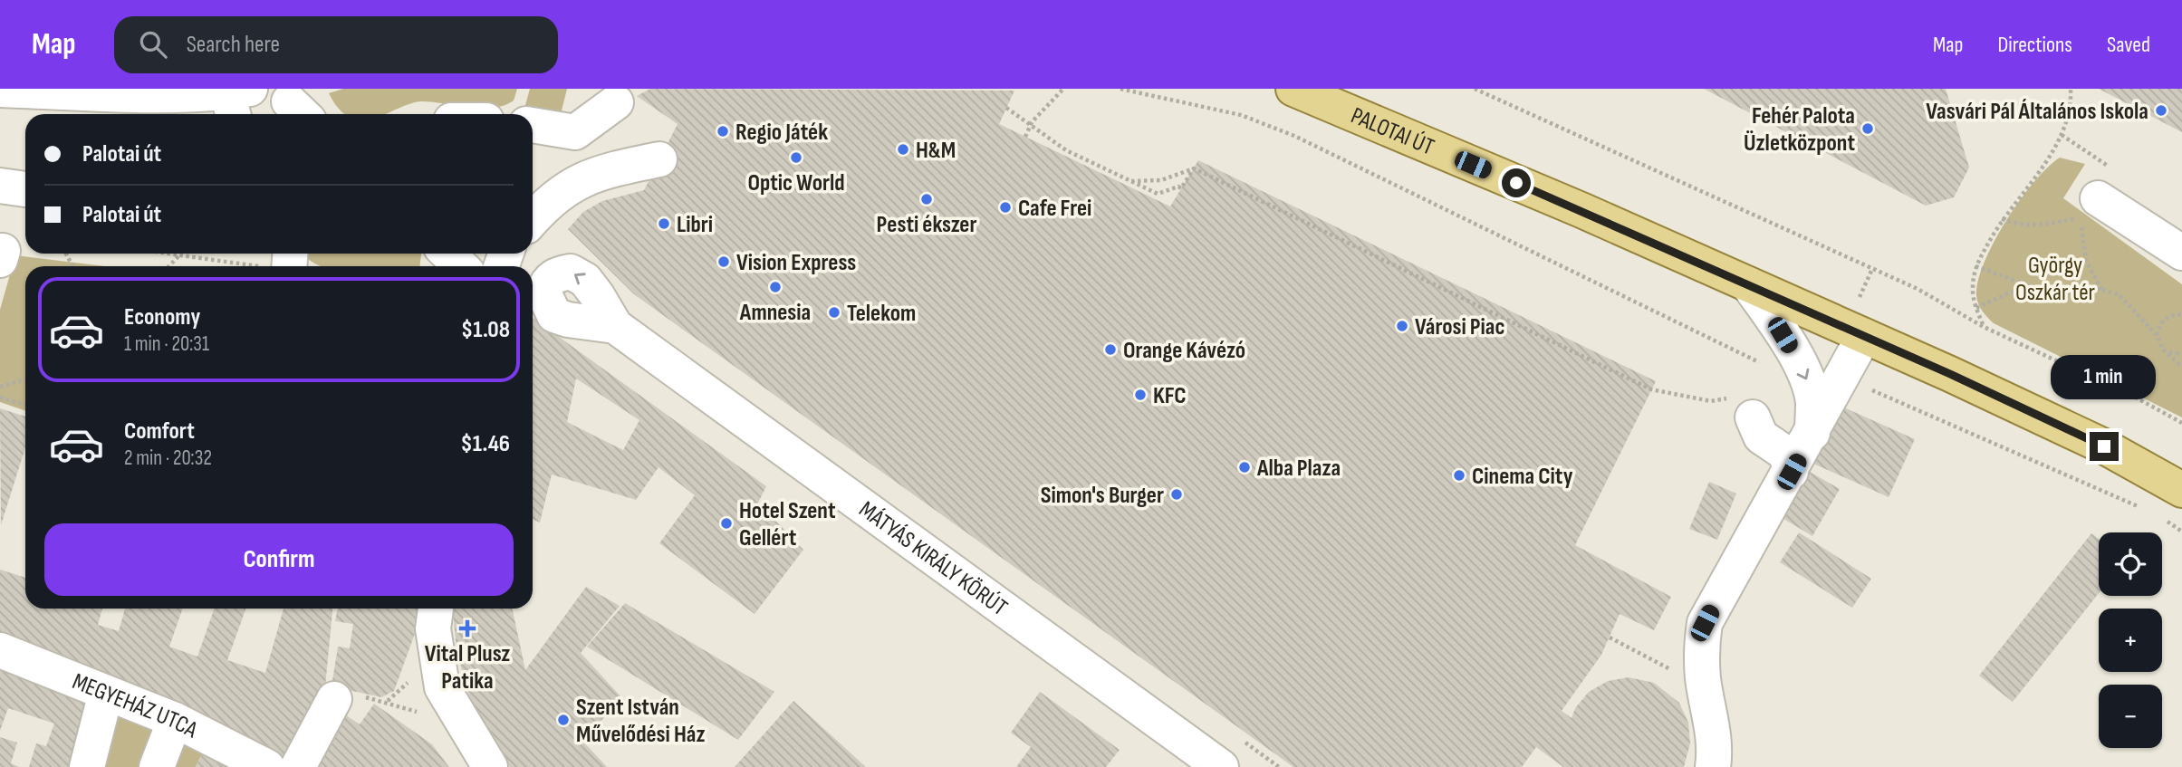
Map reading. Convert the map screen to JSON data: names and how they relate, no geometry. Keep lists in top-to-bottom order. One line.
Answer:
{"streets":{"main road":["PALOTAI ÚT"],"street":["MÁTYÁS KIRÁLY KÖRÚT","MEGYEHÁZ UTCA"]},"parks":["György Oszkár tér"],"places":{"other":["Vasvári Pál Általános Iskola","Fehér Palota Üzletközpont","Regio Játék","H&M","Optic World","Pesti ékszer","Cafe Frei","Libri","Vision Express","Amnesia","Telekom","Városi Piac","Orange Kávézó","KFC","Alba Plaza","Cinema City","Simon's Burger","Hotel Szent Gellért","Szent István Művelődési Ház"],"health":["Vital Plusz Patika"]},"page":{"header":"Map","search":"Search here","nav":["Map","Directions","Saved"],"banner":["Palotai út","Palotai út"],"list":[{"name":"Economy","note":"1 min · 20:31","value":"$1.08"},{"name":"Comfort","note":"2 min · 20:32","value":"$1.46"}],"bubble":"1 min","buttons":"Confirm","map_buttons":["+","−"]}}
